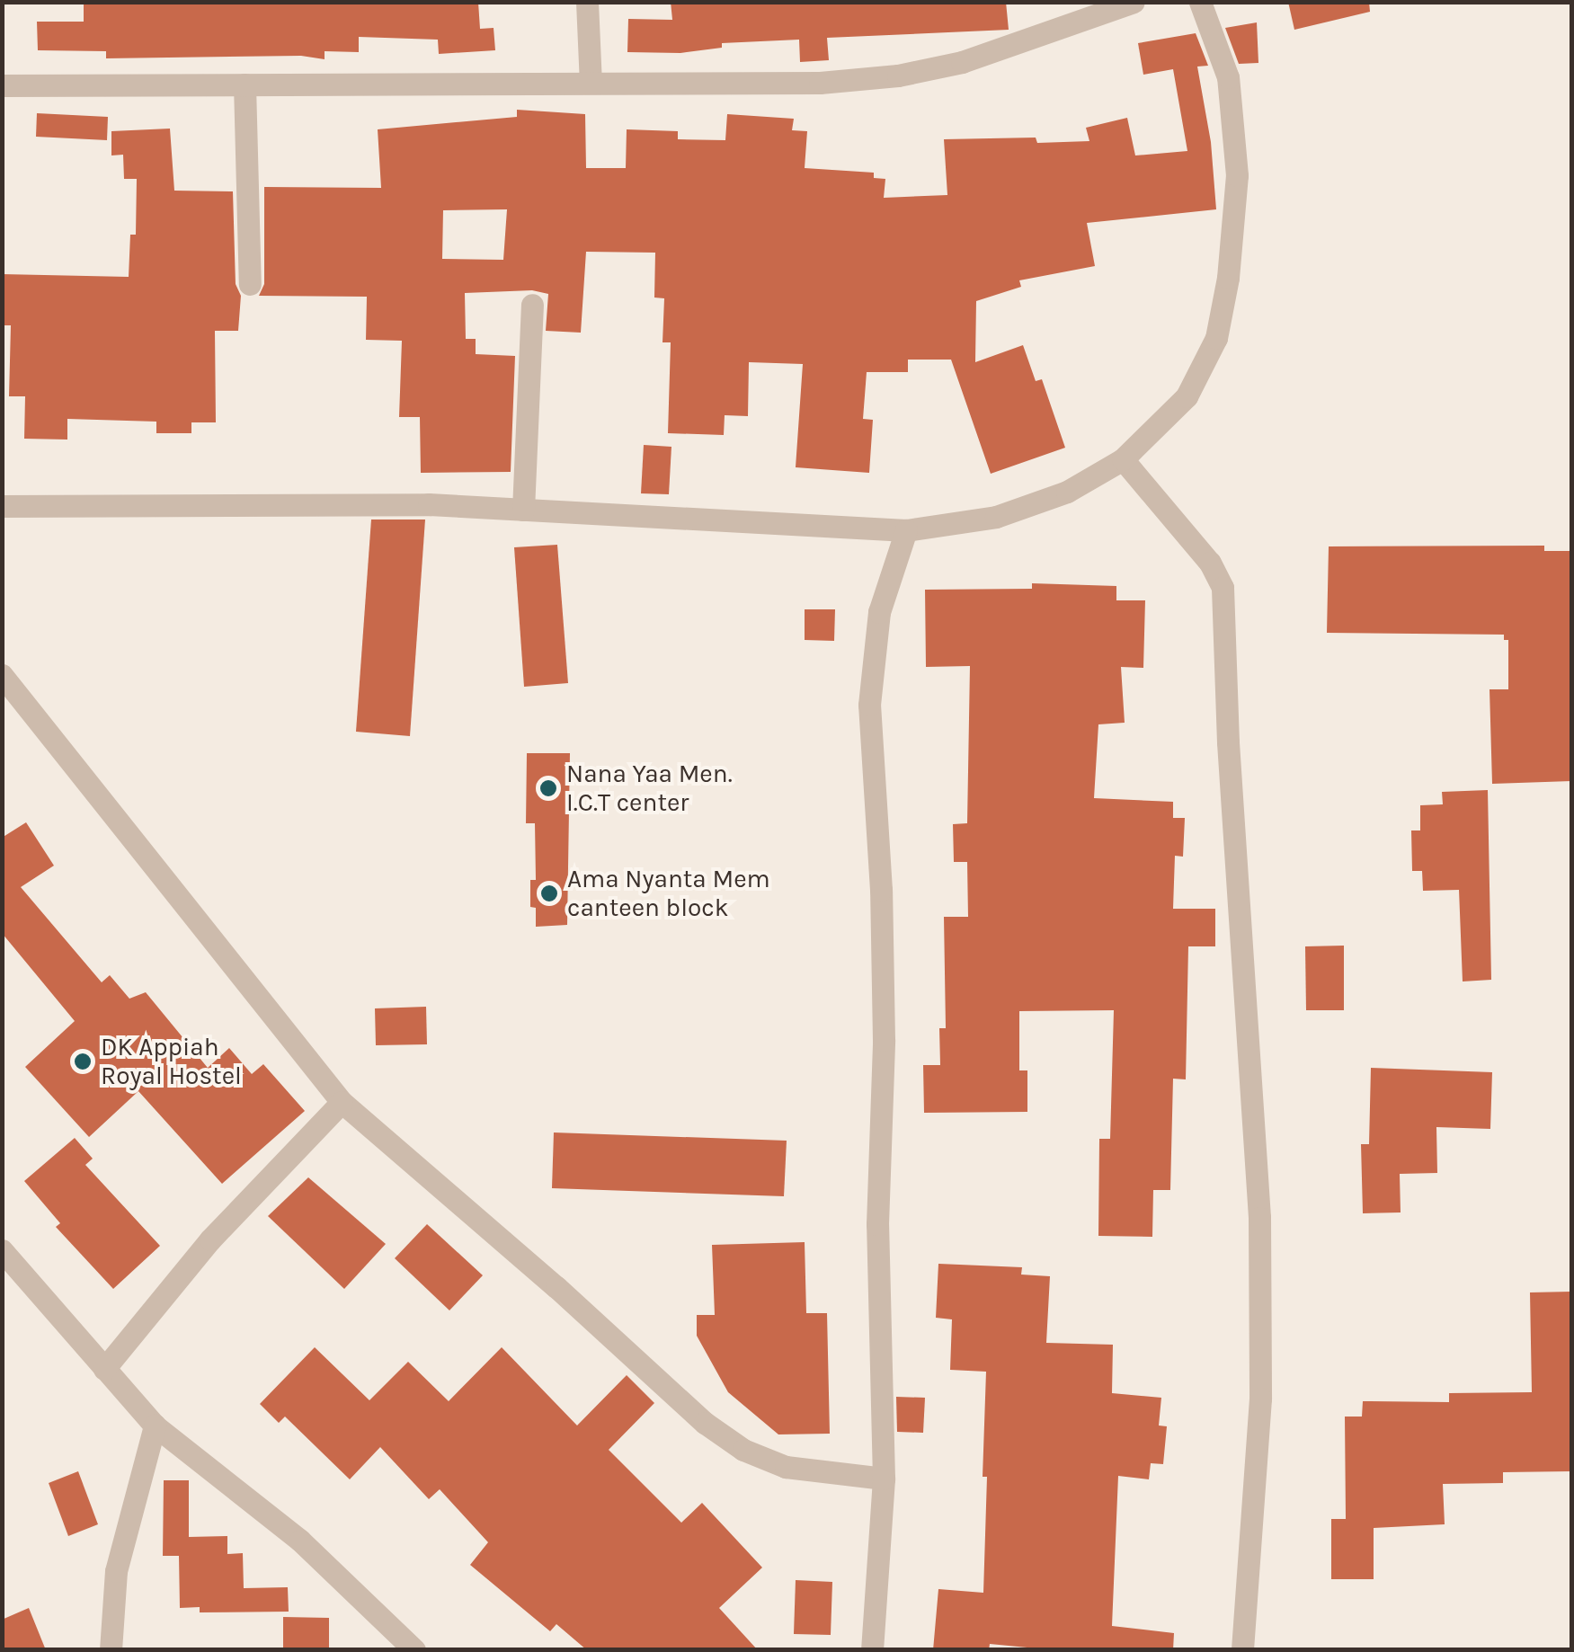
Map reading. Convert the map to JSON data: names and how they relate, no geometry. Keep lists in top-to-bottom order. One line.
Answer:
{"places":["Nana Yaa Men. I.C.T center","Ama Nyanta Mem canteen block","DK Appiah Royal Hostel"]}
